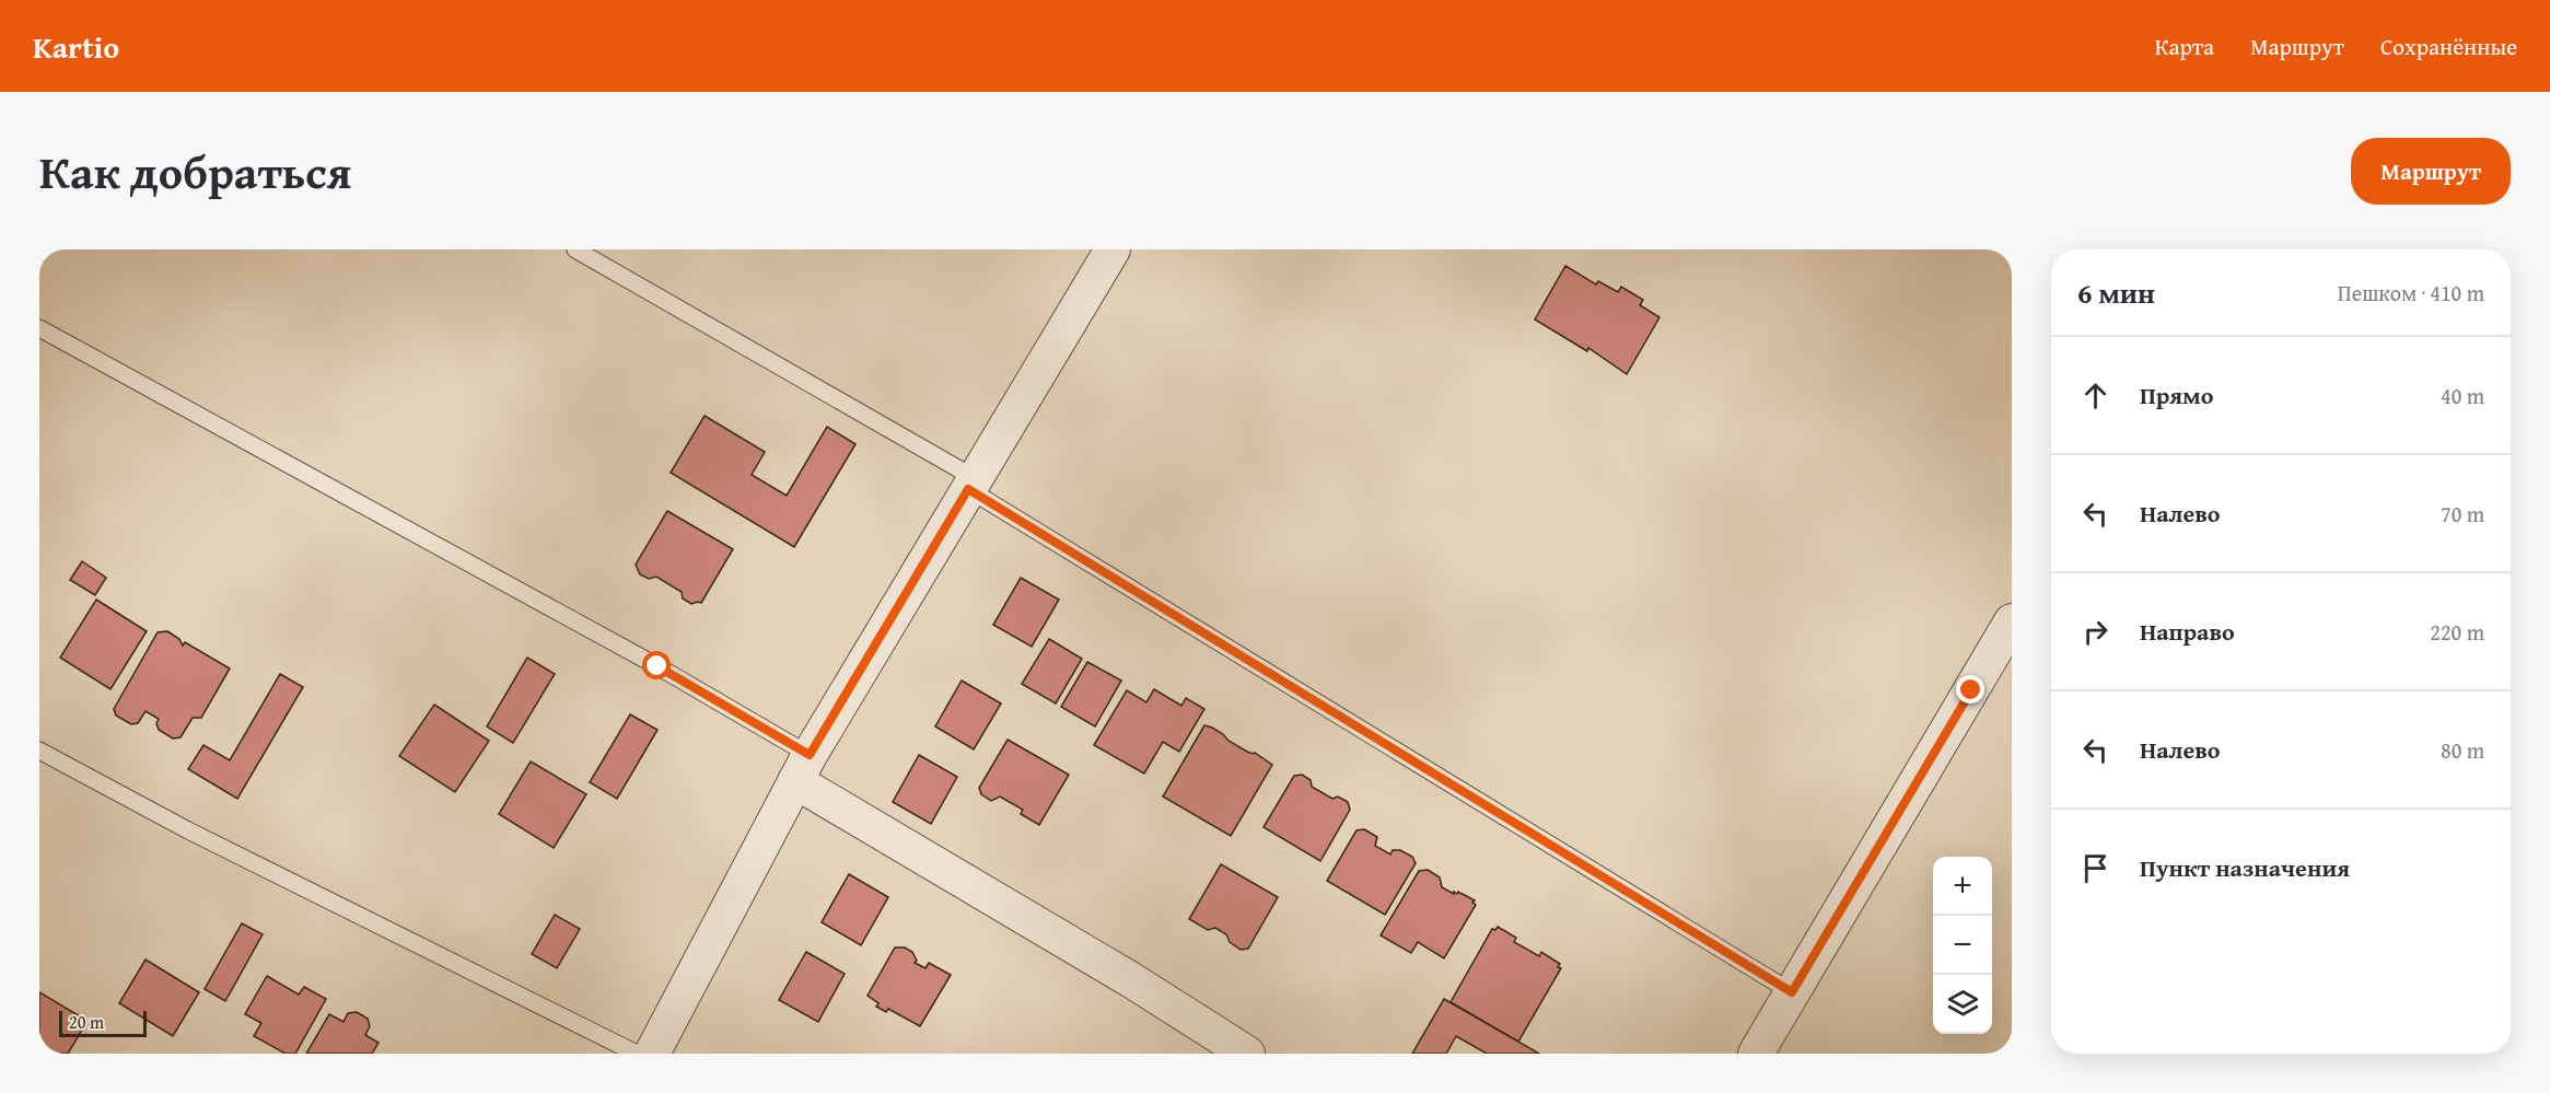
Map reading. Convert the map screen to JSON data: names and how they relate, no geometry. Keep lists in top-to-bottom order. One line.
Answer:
{"scale_bar":"20 m","page":{"header":"Kartio","nav":["Карта","Маршрут","Сохранённые"],"title":"Как добраться","buttons":"Маршрут","heading":["6 мин","Пешком · 410 m"],"list":[["Прямо","40 m"],["Налево","70 m"],["Направо","220 m"],["Налево","80 m"],"Пункт назначения"],"map_buttons":["+","−"],"scale":"20 m"}}
